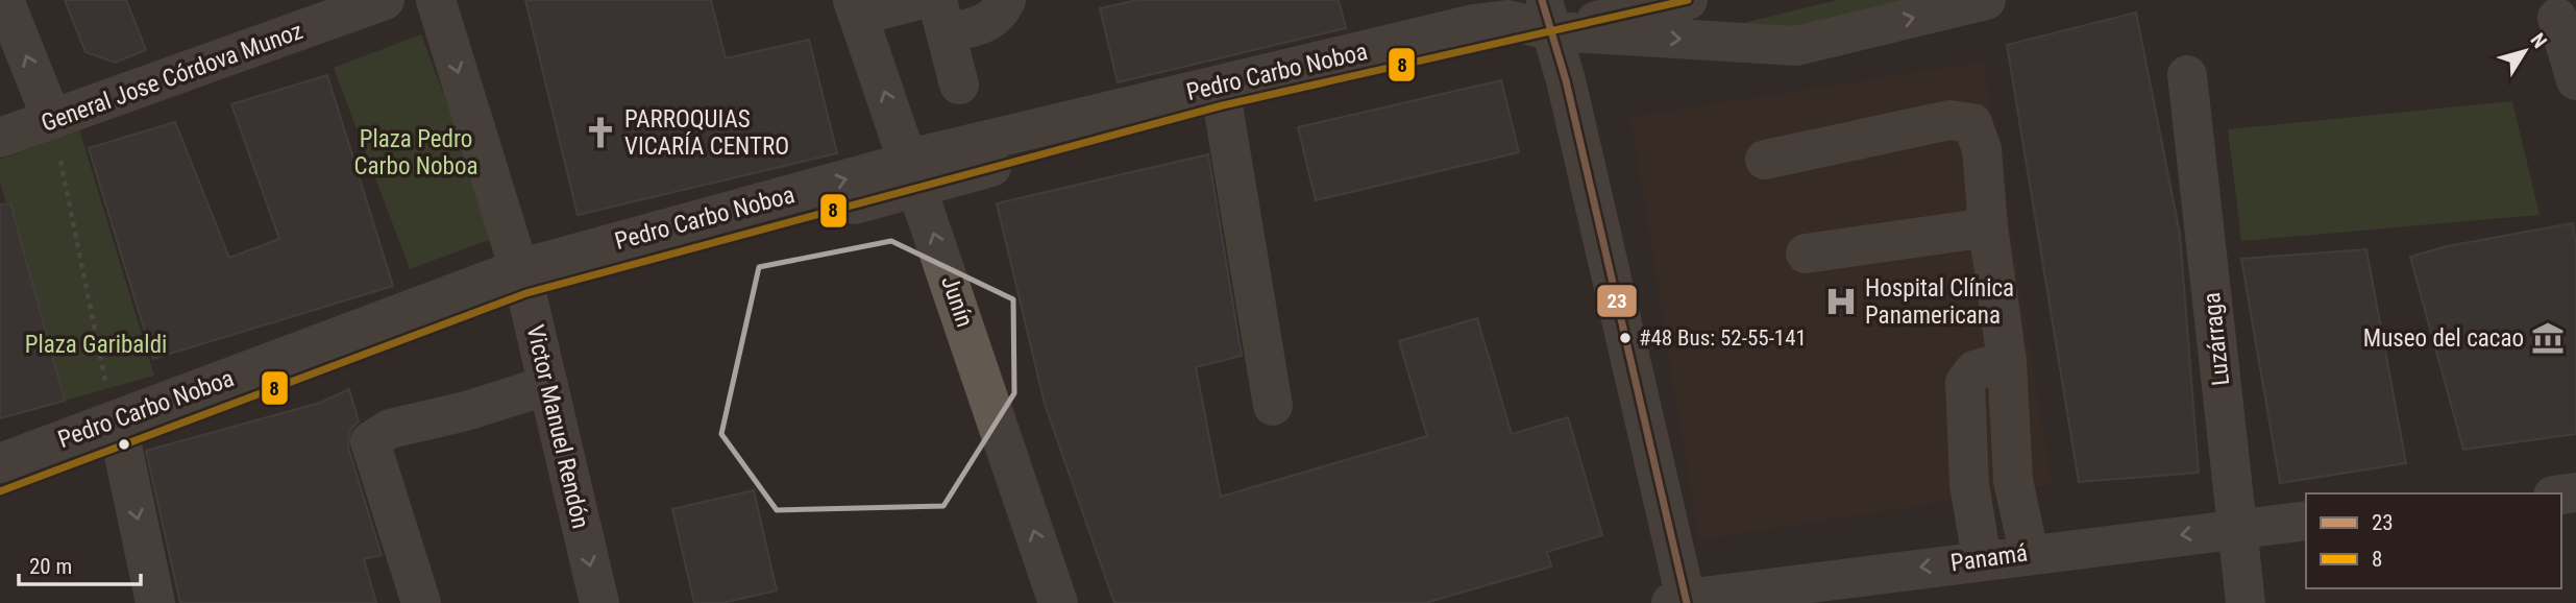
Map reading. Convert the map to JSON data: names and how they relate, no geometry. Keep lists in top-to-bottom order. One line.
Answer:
{"streets":{"street":["Pedro Carbo Noboa","General Jose Córdova Munoz","Junín","Luzárraga","Victor Manuel Rendón","Panamá"]},"crossings":[["Pedro Carbo Noboa","Junín"],["Pedro Carbo Noboa","Victor Manuel Rendón"],["Luzárraga","Panamá"]],"one_way":["Victor Manuel Rendón","Panamá"],"parks":["Plaza Pedro Carbo Noboa","Plaza Garibaldi"],"places":{"church":["PARROQUIAS VICARÍA CENTRO"],"hospital":["Hospital Clínica Panamericana"],"other":["#48 Bus: 52-55-141"],"museum":["Museo del cacao"]},"lines":["transit line 23","transit line 8"],"legend":["23","8"],"scale_bar":"20 m","north":"top right"}
